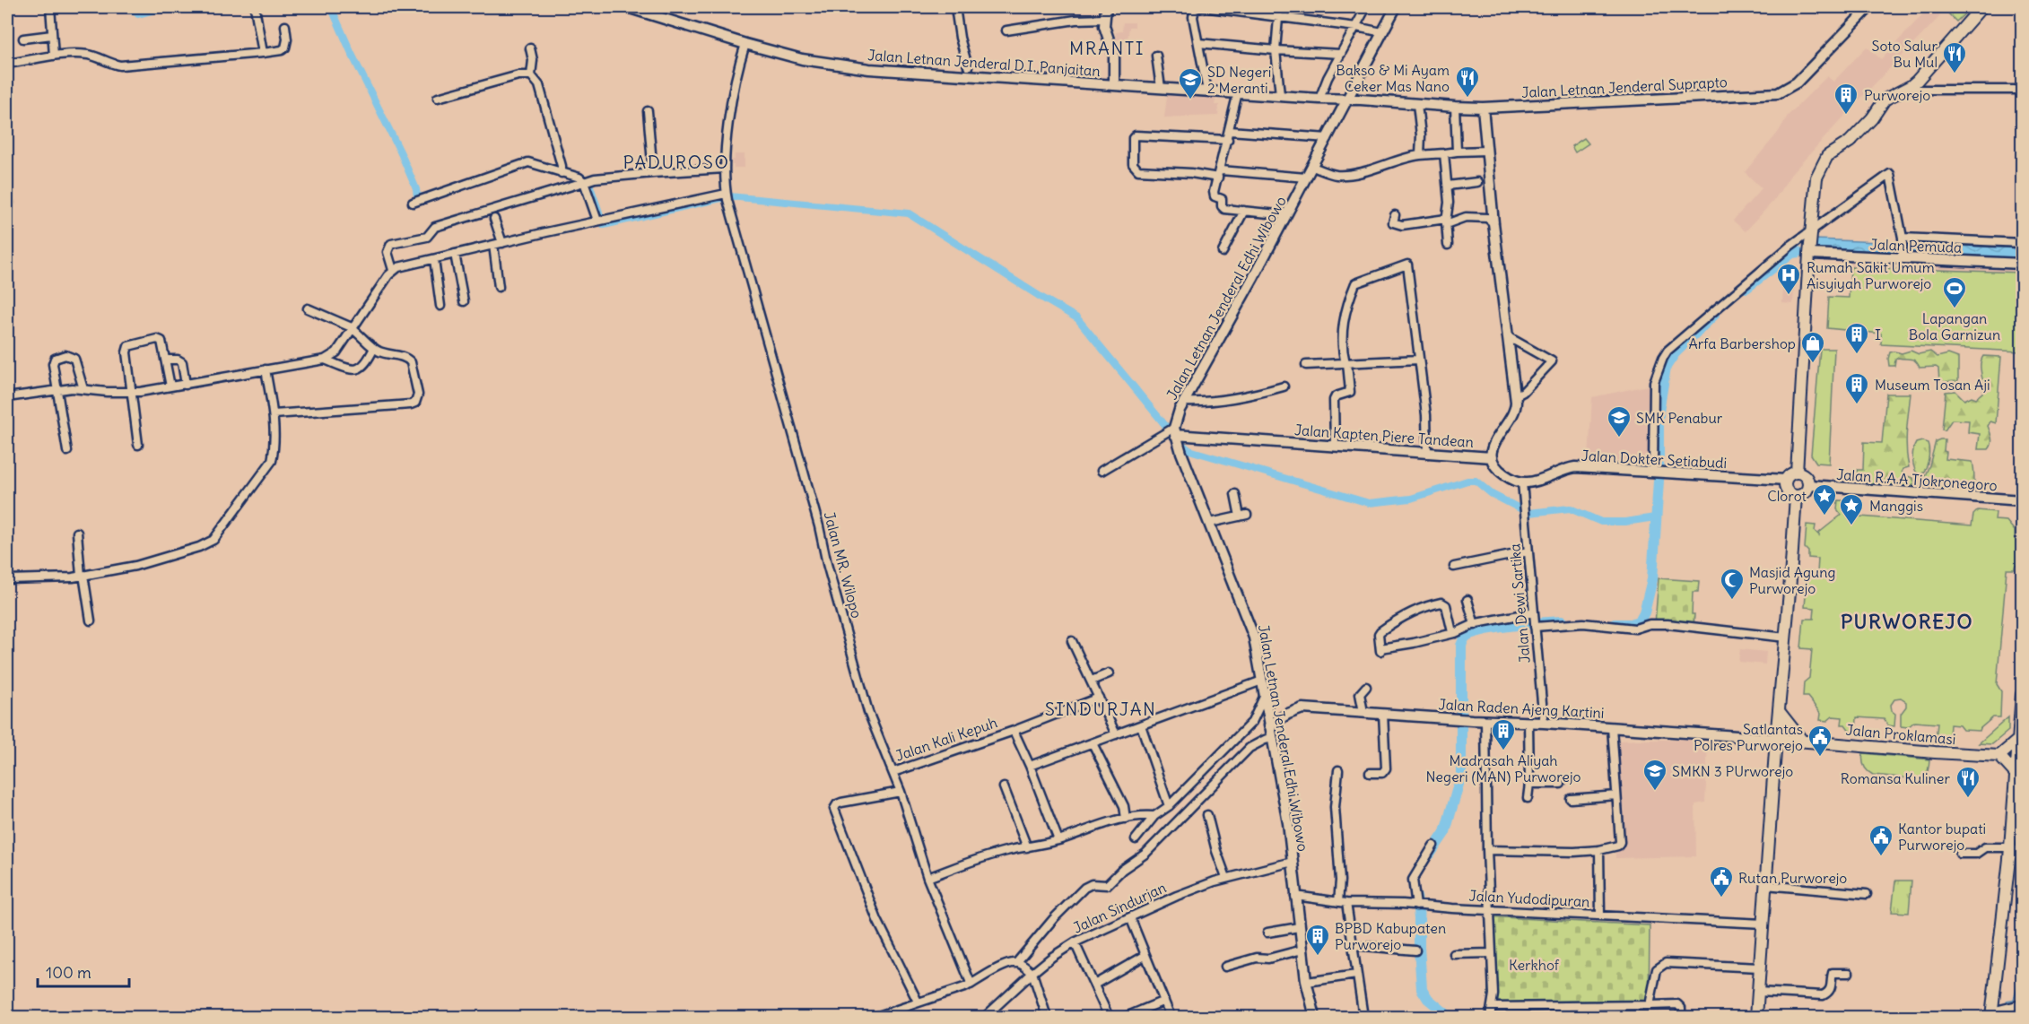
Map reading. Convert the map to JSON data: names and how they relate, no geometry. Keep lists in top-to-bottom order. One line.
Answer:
{"streets":{"main road":["Jalan Proklamasi"],"street":["Jalan Letnan Jenderal D.I. Panjaitan","Jalan Letnan Jenderal Suprapto","Jalan Pemuda","Jalan Letnan Jenderal Edhi Wibowo","Jalan Kapten Piere Tandean","Jalan Dokter Setiabudi","Jalan R.A.A Tjokronegoro","Jalan MR. Wilopo","Jalan Dewi Sartika","Jalan Raden Ajeng Kartini","Jalan Kali Kepuh","Jalan Yudodipuran","Jalan Sindurjan"]},"crossings":[["Jalan Letnan Jenderal D.I. Panjaitan","Jalan Letnan Jenderal Suprapto"],["Jalan Letnan Jenderal D.I. Panjaitan","Jalan Letnan Jenderal Edhi Wibowo"],["Jalan Letnan Jenderal D.I. Panjaitan","Jalan MR. Wilopo"],["Jalan Letnan Jenderal Suprapto","Jalan Letnan Jenderal Edhi Wibowo"],["Jalan Letnan Jenderal Suprapto","Jalan Kapten Piere Tandean"],["Jalan Letnan Jenderal Edhi Wibowo","Jalan Kapten Piere Tandean"],["Jalan Letnan Jenderal Edhi Wibowo","Jalan Raden Ajeng Kartini"],["Jalan Letnan Jenderal Edhi Wibowo","Jalan Yudodipuran"],["Jalan Letnan Jenderal Edhi Wibowo","Jalan Sindurjan"],["Jalan Dokter Setiabudi","Jalan R.A.A Tjokronegoro"],["Jalan Dokter Setiabudi","Jalan Dewi Sartika"],["Jalan MR. Wilopo","Jalan Kali Kepuh"],["Jalan Dewi Sartika","Jalan Raden Ajeng Kartini"],["Jalan Raden Ajeng Kartini","Jalan Proklamasi"]],"districts":["MRANTI","PADUROSO","PURWOREJO","SINDURJAN"],"parks":["Kerkhof"],"places":{"restaurant":["Soto Salur Bu Mul","Bakso & Mi Ayam Ceker Mas Nano","Romansa Kuliner"],"school or university":["SD Negeri 2 Meranti","SMK Penabur","SMKN 3 PUrworejo"],"building":["Purworejo","I","Museum Tosan Aji","Madrasah Aliyah Negeri (MAN) Purworejo","BPBD Kabupaten Purworejo"],"hospital":["Rumah Sakit Umum Aisyiyah Purworejo"],"sports":["Lapangan Bola Garnizun"],"shop":["Arfa Barbershop"],"place":["Clorot","Manggis"],"mosque":["Masjid Agung Purworejo"],"public building":["Satlantas Polres Purworejo","Kantor bupati Purworejo","Rutan Purworejo"]},"scale_bar":"100 m"}
